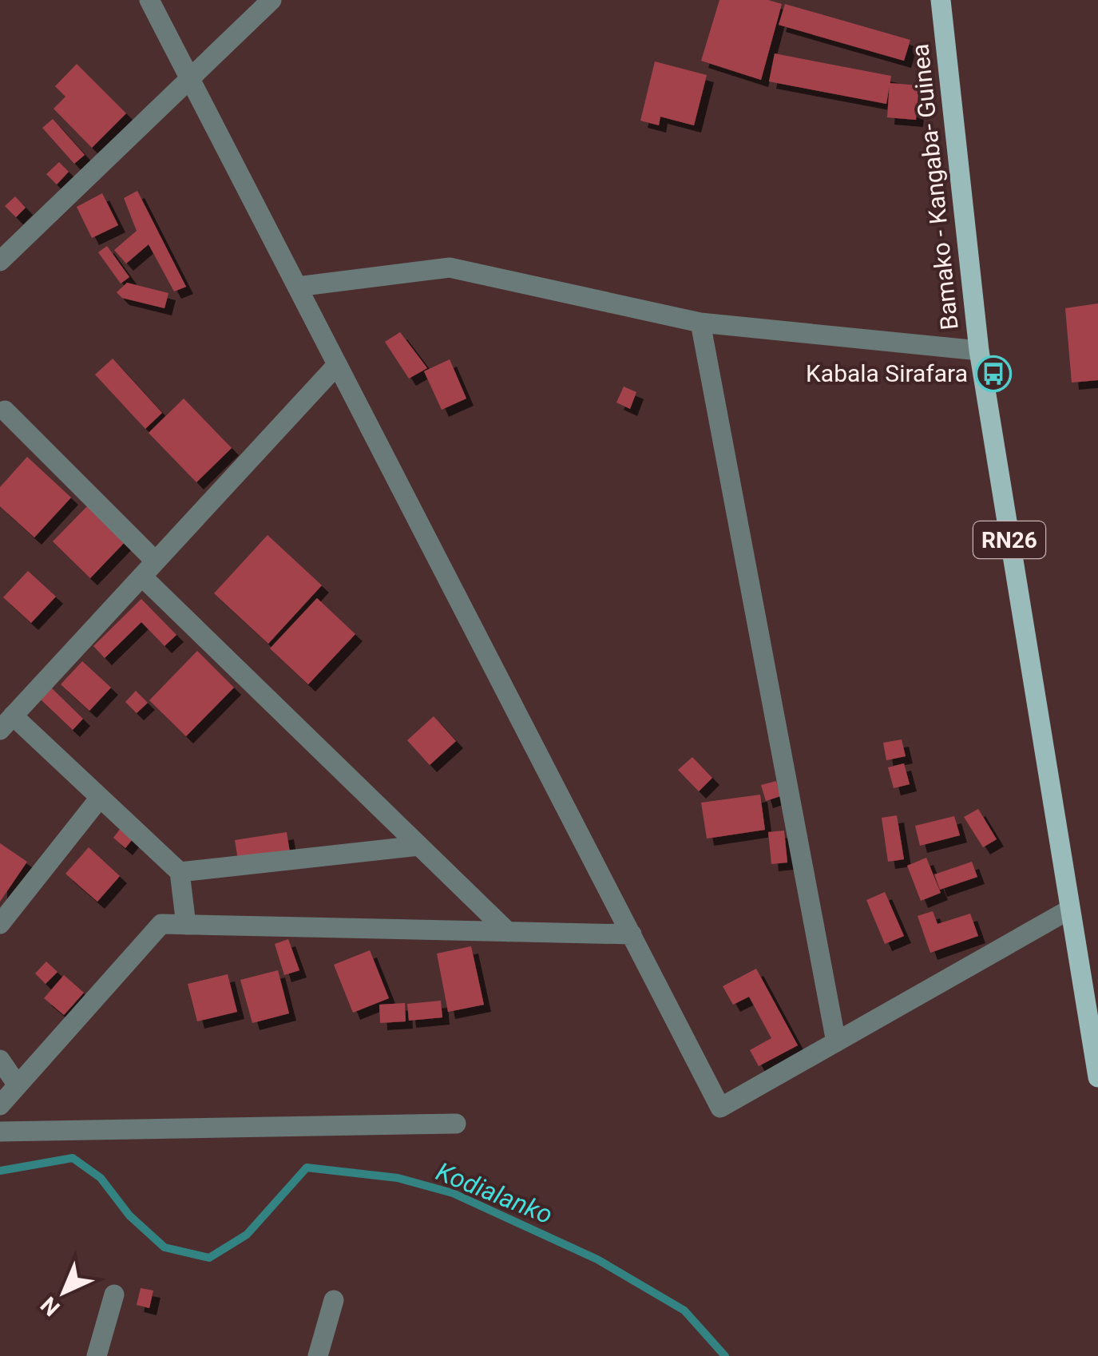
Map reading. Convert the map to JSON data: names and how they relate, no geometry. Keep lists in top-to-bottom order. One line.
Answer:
{"streets":{"main road":["Bamako - Kangaba- Guinea","RN26"]},"water":["Kodialanko"],"places":{"bus stop":["Kabala Sirafara"]},"north":"bottom left"}
